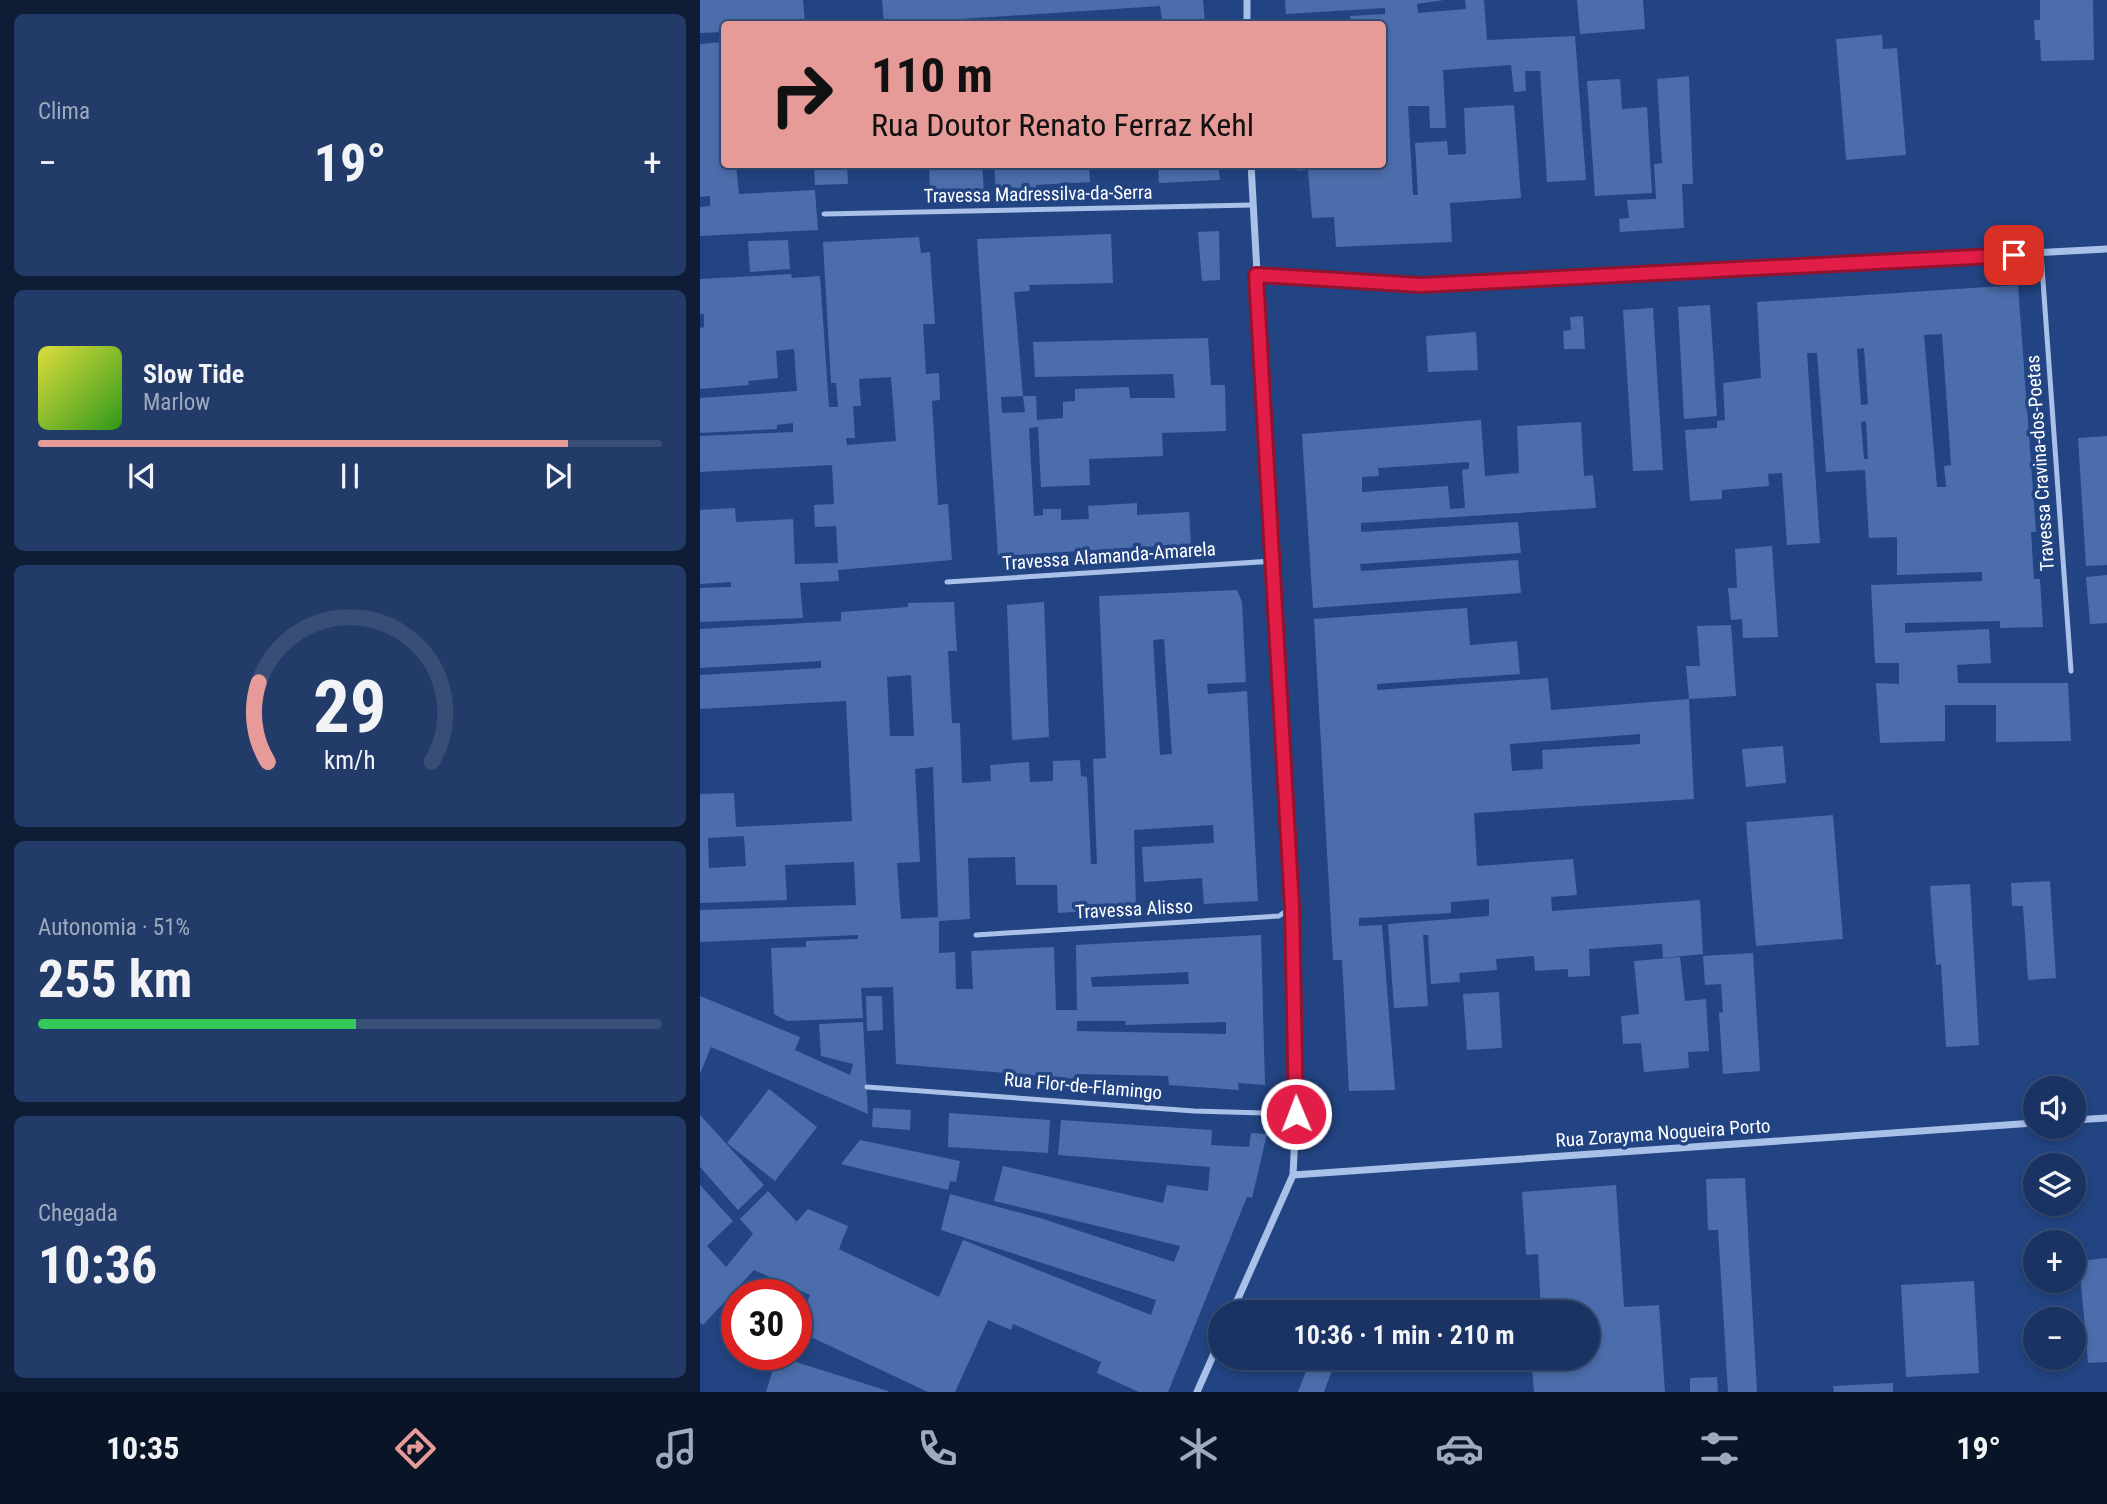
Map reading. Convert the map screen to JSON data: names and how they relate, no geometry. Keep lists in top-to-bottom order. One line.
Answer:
{"streets":{"street":["Rua Zorayma Nogueira Porto"],"lane":["Travessa Madressilva-da-Serra","Travessa Cravina-dos-Poetas","Travessa Alamanda-Amarela","Travessa Alisso","Rua Flor-de-Flamingo"]},"page":{"tile":["Clima",["Autonomia · 51%","255 km"],["Chegada","10:36"]],"turn":["110 m","Rua Doutor Renato Ferraz Kehl"],"heat":["−","19°","+"],"song":["Slow Tide","Marlow"],"map_buttons":["+","−"],"limit":"30","trip":"10:36 · 1 min · 210 m","tabs":["10:35","19°"],"gauge":["29","km/h"]}}
